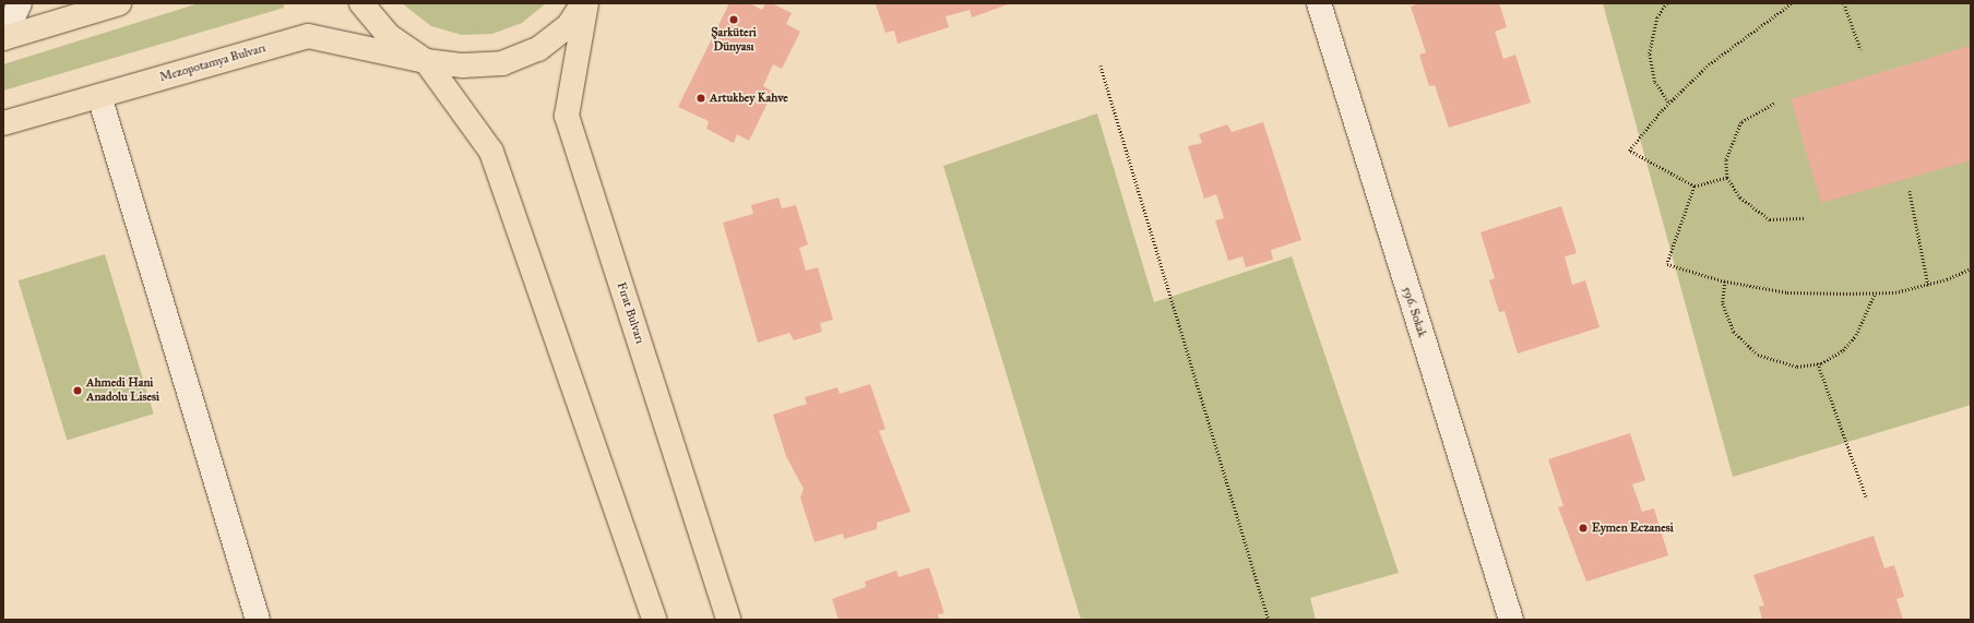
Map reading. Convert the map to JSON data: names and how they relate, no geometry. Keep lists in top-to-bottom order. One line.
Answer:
{"streets":{"main road":["Mezopotamya Bulvarı","Fırat Bulvarı"],"street":["596. Sokak"]},"places":["Şarküteri Dünyası","Artukbey Kahve","Ahmedi Hani Anadolu Lisesi","Eymen Eczanesi"]}
